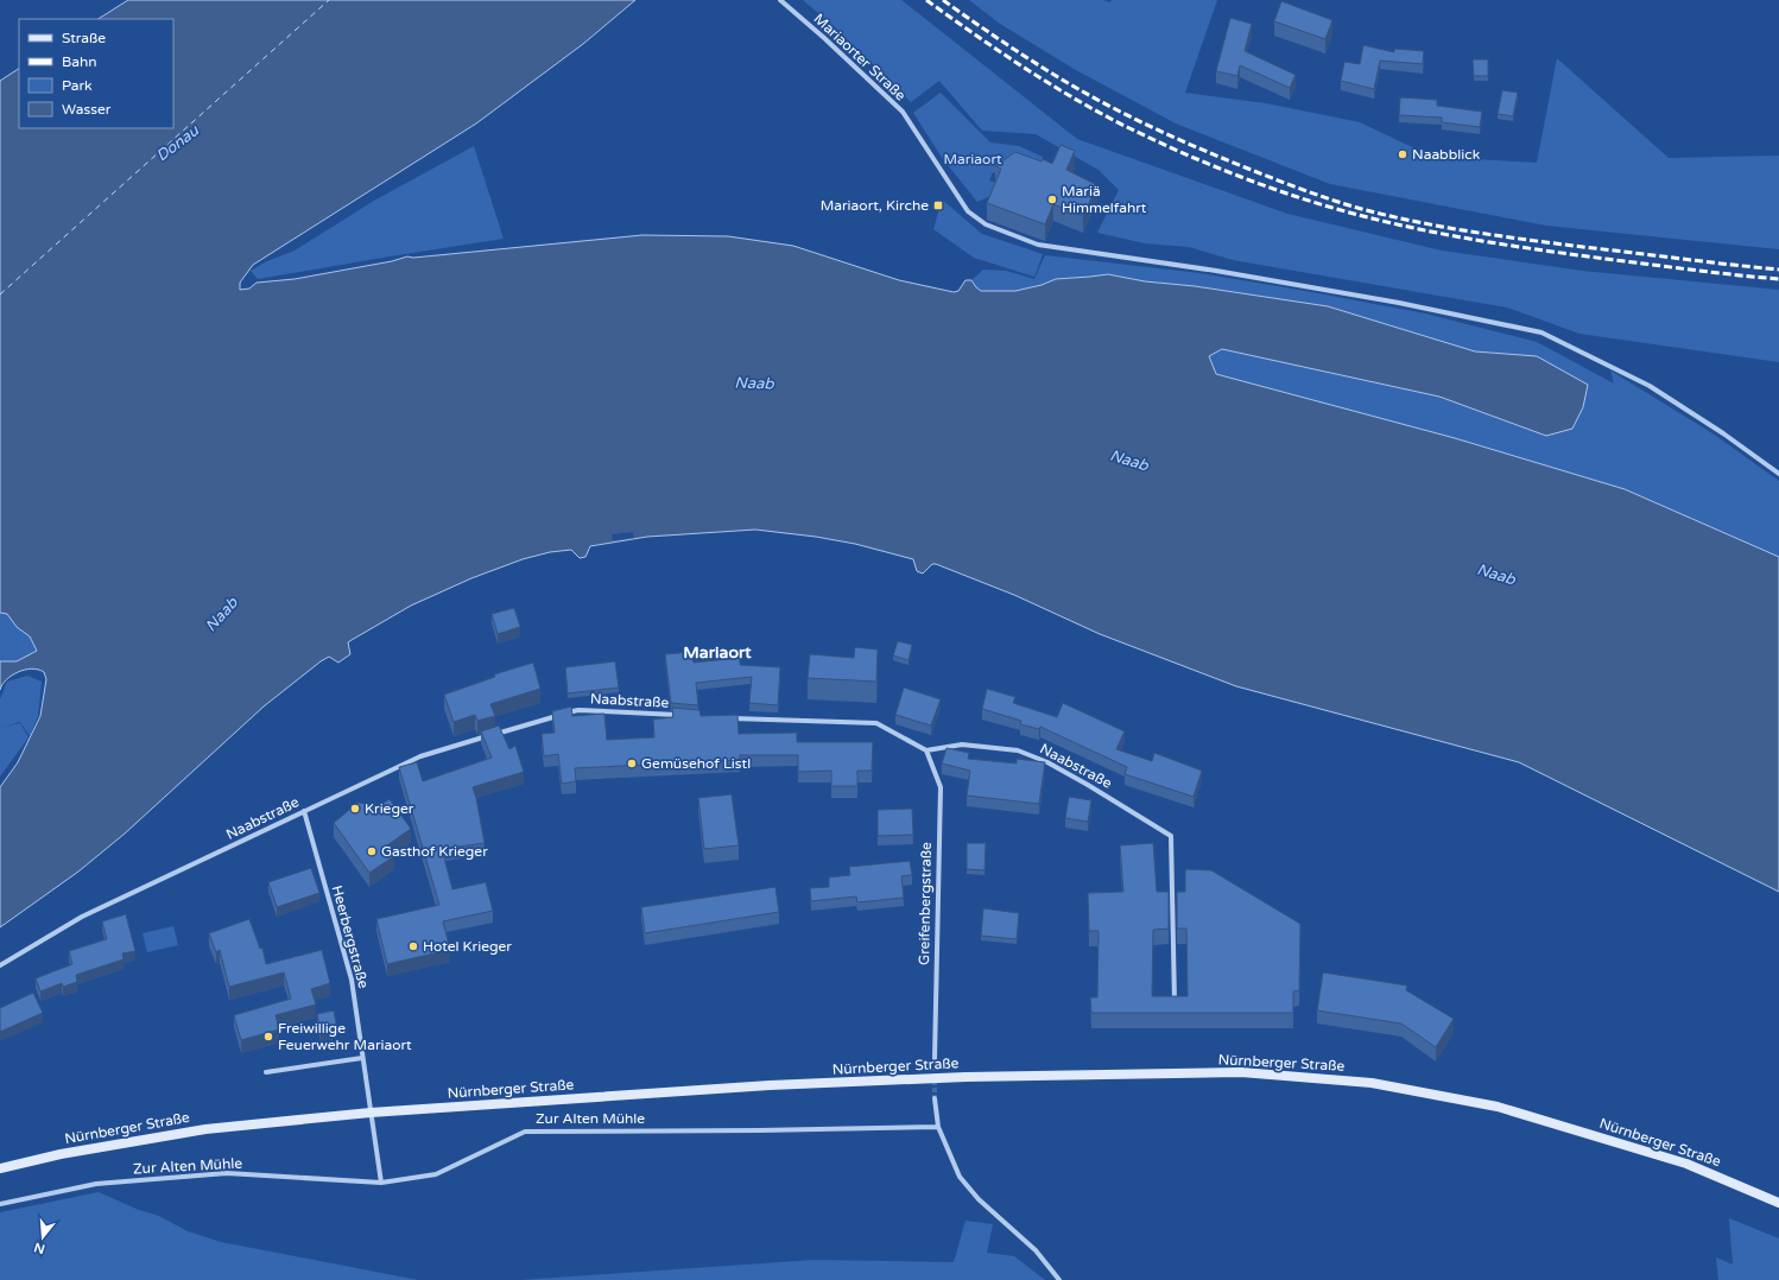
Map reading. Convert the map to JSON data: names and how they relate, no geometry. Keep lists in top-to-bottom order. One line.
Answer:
{"streets":{"main road":["Nürnberger Straße"],"street":["Mariaorter Straße","Naabstraße","Greifenbergstraße","Heerbergstraße","Zur Alten Mühle"]},"crossings":[["Naabstraße","Greifenbergstraße"],["Naabstraße","Heerbergstraße"],["Heerbergstraße","Nürnberger Straße"],["Heerbergstraße","Zur Alten Mühle"]],"districts":["Mariaort"],"water":["Donau","Naab"],"parks":["Mariaort"],"places":{"other":["Naabblick","Mariä Himmelfahrt","Gemüsehof Listl","Krieger","Gasthof Krieger","Hotel Krieger","Freiwillige Feuerwehr Mariaort"],"transit":["Mariaort, Kirche"]},"legend":["Straße","Bahn","Park","Wasser"],"north":"bottom"}
